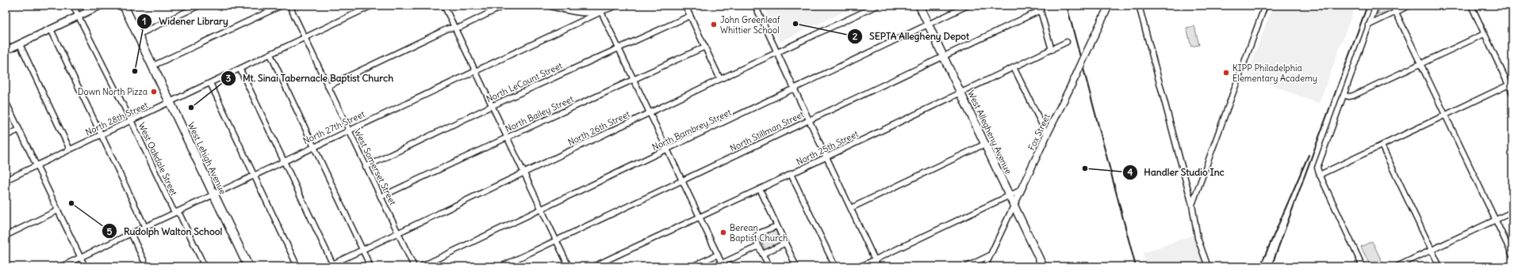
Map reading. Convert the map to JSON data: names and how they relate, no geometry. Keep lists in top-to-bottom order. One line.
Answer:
{"streets":{"main road":["West Allegheny Avenue","West Lehigh Avenue"],"street":["North LeCount Street","North Bailey Street","North 28th Street","North 27th Street","North 26th Street","North Bambrey Street","North Stillman Street","Fox Street","North 25th Street","West Oakdale Street","West Somerset Street"]},"crossings":[["North LeCount Street","West Somerset Street"],["North Bailey Street","West Somerset Street"],["North 28th Street","West Lehigh Avenue"],["North 28th Street","West Oakdale Street"],["North 28th Street","West Somerset Street"],["North 27th Street","West Lehigh Avenue"],["North 27th Street","West Oakdale Street"],["North 27th Street","West Somerset Street"],["North 26th Street","West Somerset Street"],["North Bambrey Street","West Allegheny Avenue"],["North Stillman Street","West Allegheny Avenue"],["West Allegheny Avenue","Fox Street"],["West Allegheny Avenue","North 25th Street"]],"places":["SEPTA Allegheny Depot","John Greenleaf Whittier School","Widener Library","KIPP Philadelphia Elementary Academy","Down North Pizza","Mt. Sinai Tabernacle Baptist Church","Handler Studio Inc","Rudolph Walton School","Berean Baptist Church"]}
